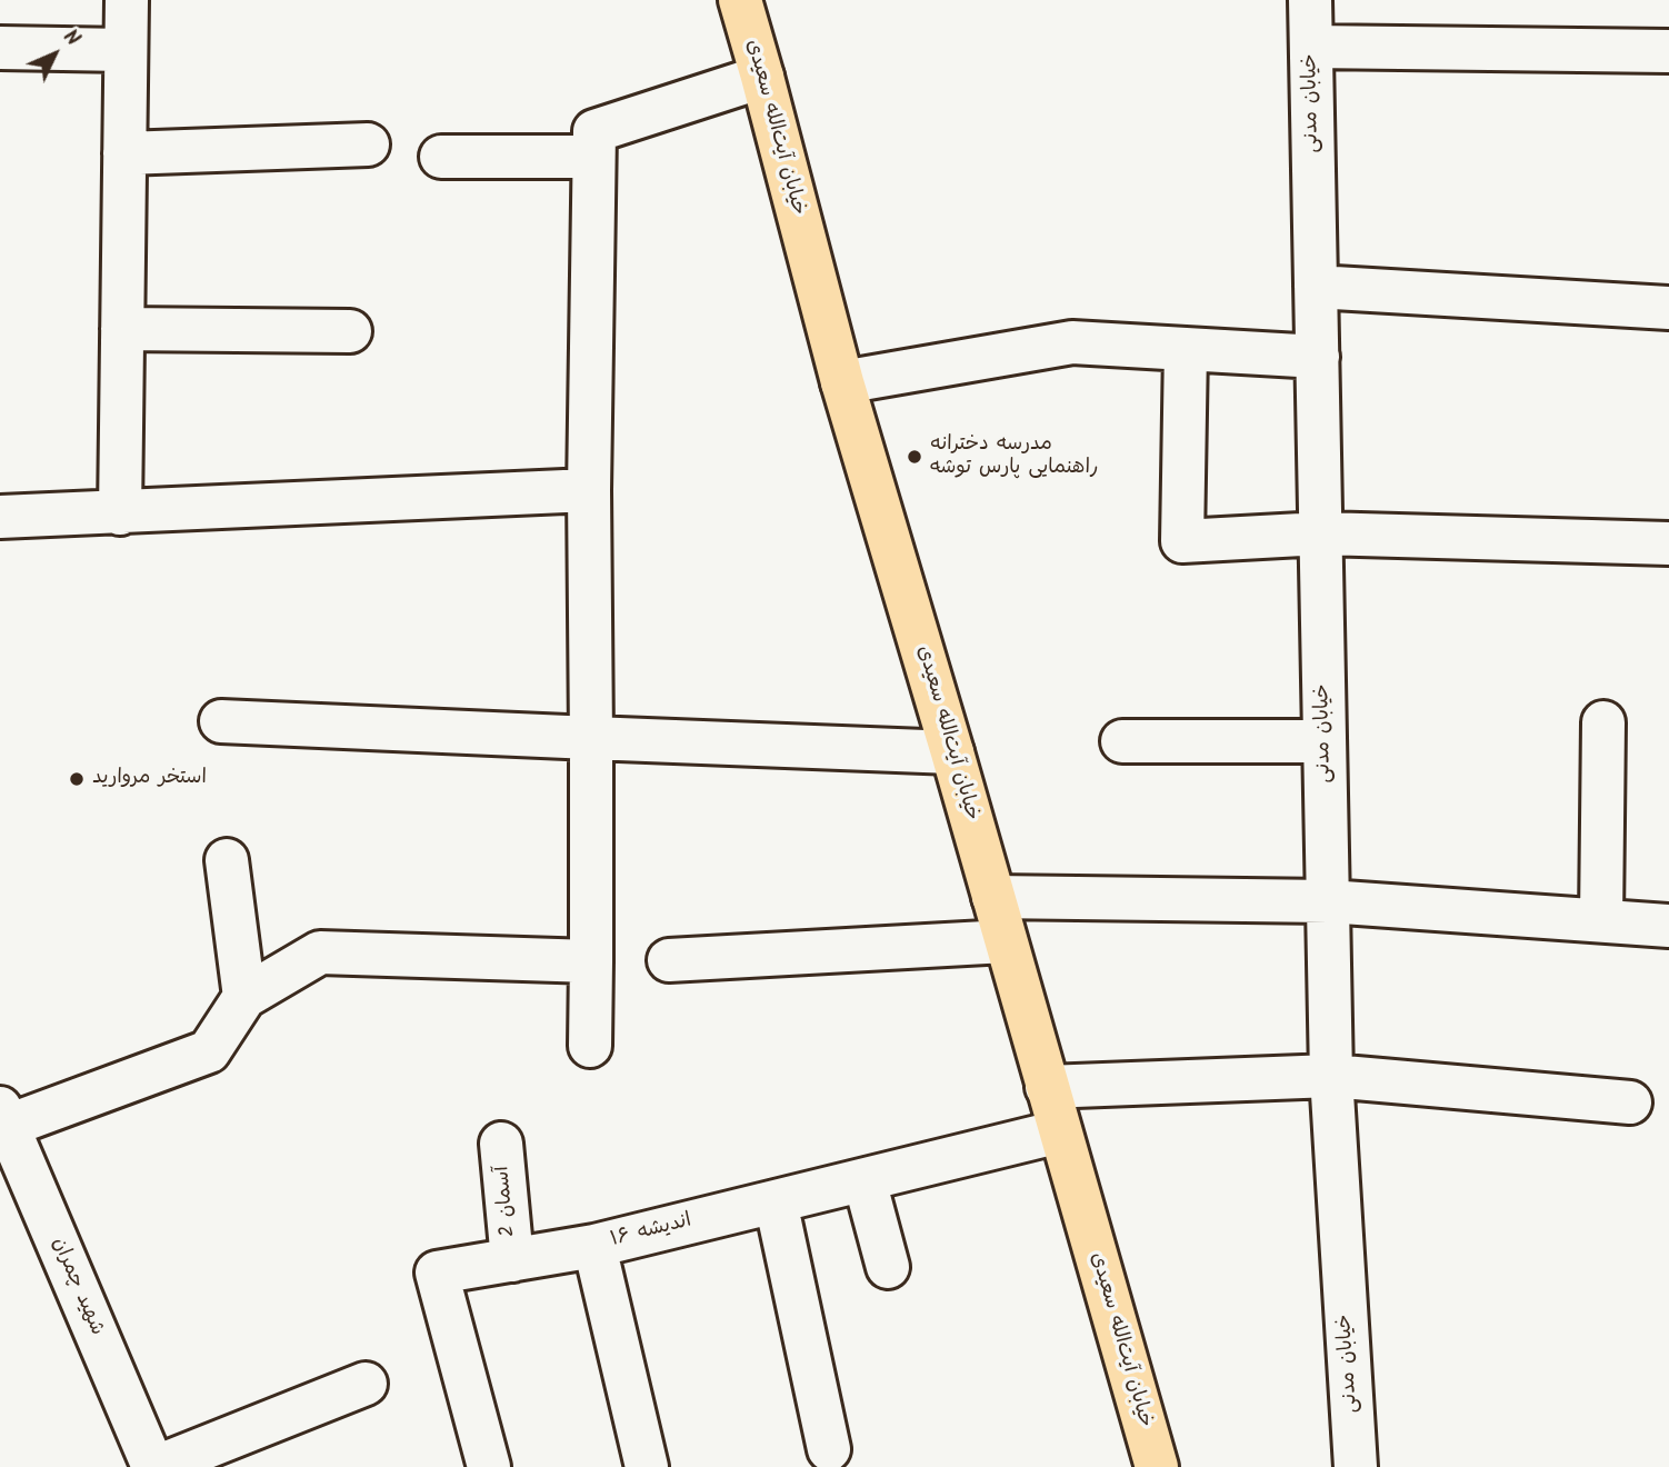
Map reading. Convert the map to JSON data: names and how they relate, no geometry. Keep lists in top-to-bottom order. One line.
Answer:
{"streets":{"main road":["خیابان آیت‌الله سعیدی"],"street":["خیابان مدنی","آسمان 2","اندیشه ۱۶","شهید چمران"]},"crossings":[["خیابان آیت‌الله سعیدی","اندیشه ۱۶"],["آسمان 2","اندیشه ۱۶"]],"places":["مدرسه دخترانه راهنمایی پارس توشه","استخر مروارید"],"north":"top right"}
